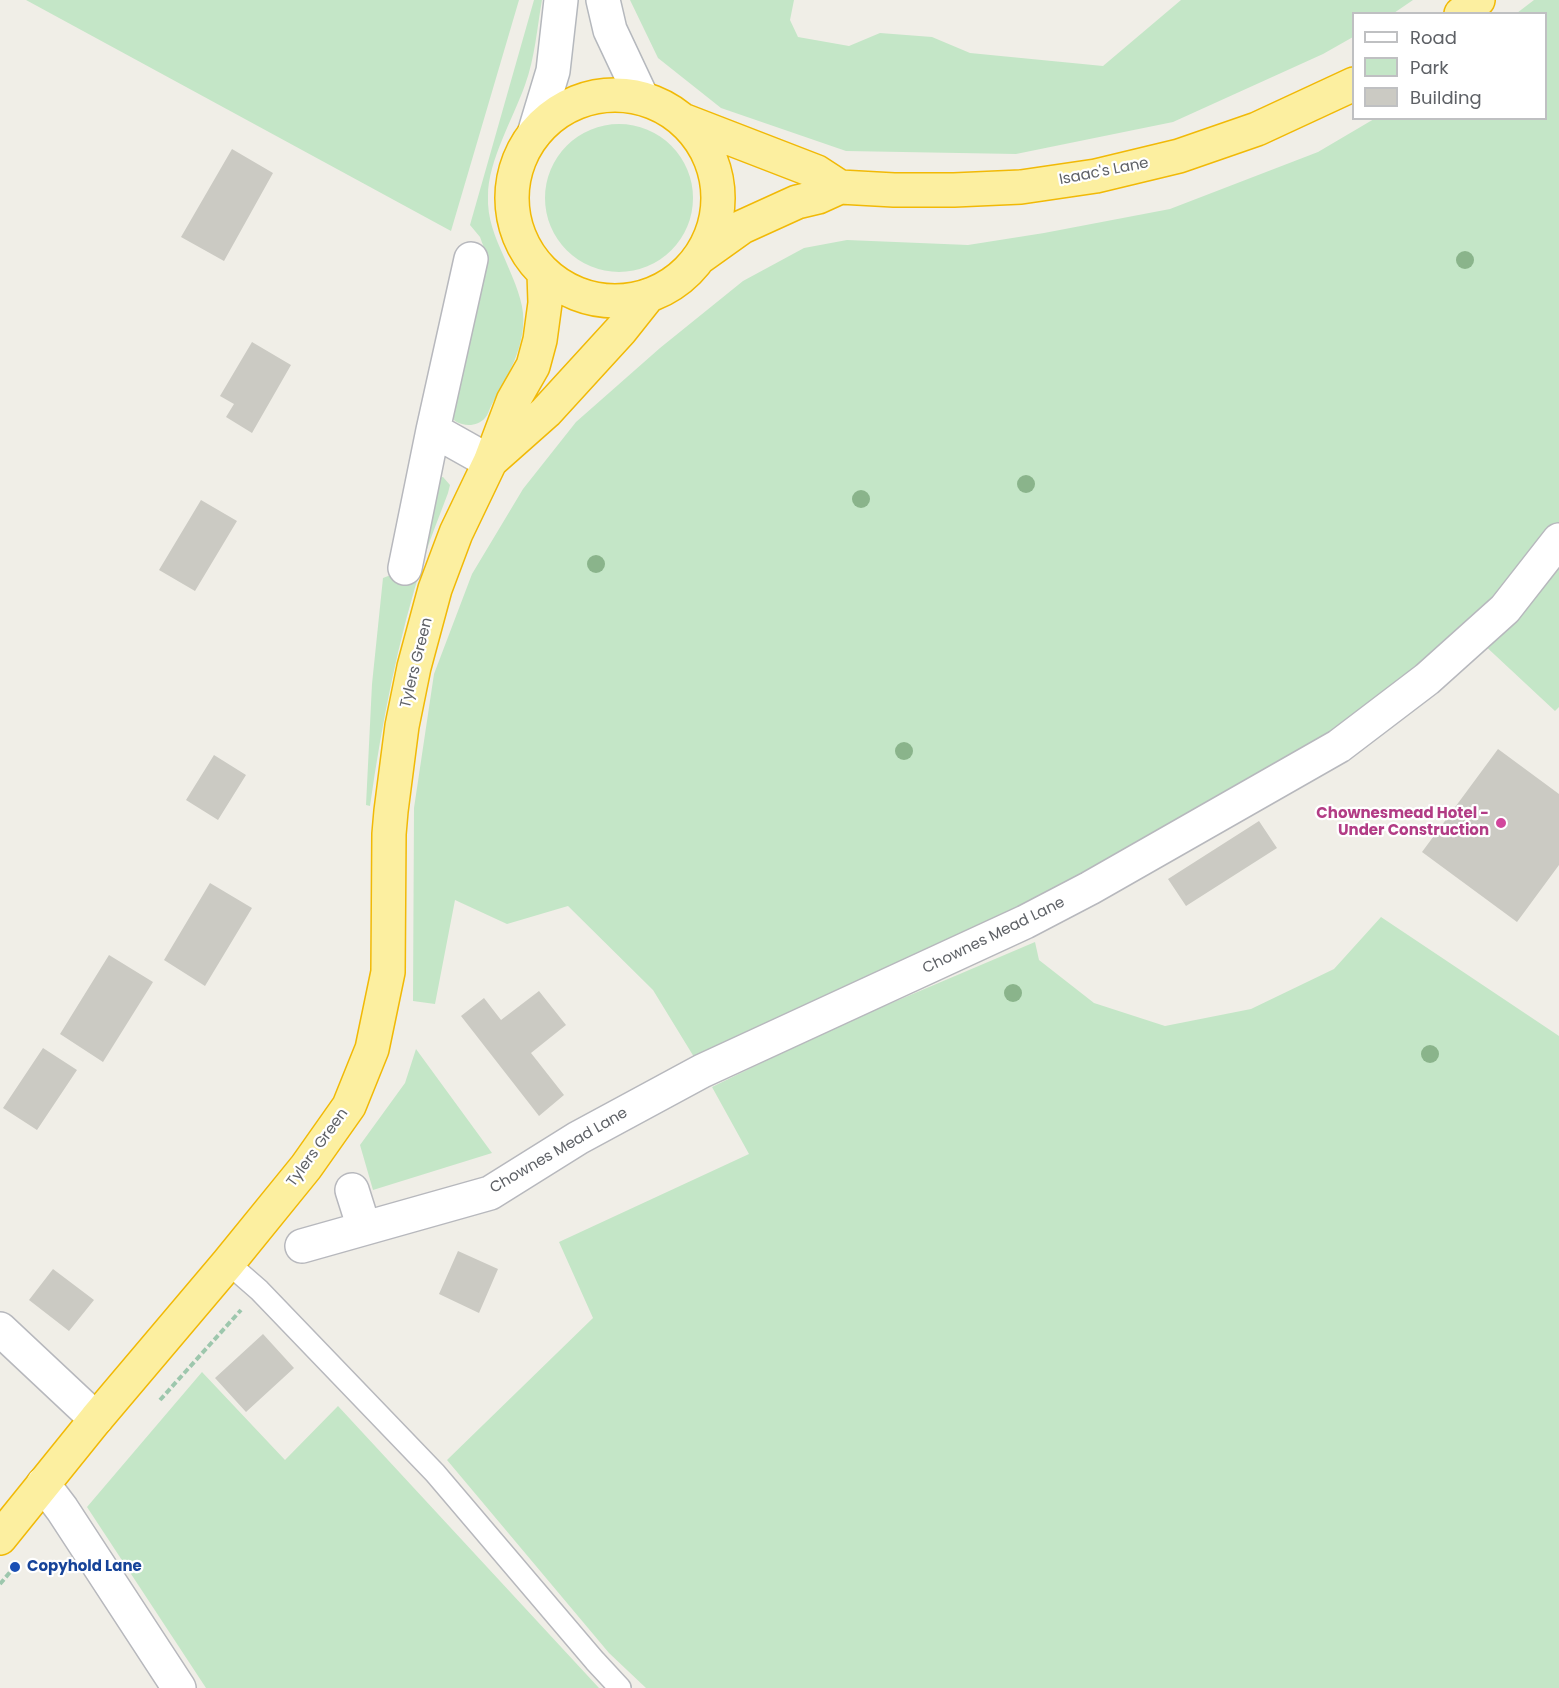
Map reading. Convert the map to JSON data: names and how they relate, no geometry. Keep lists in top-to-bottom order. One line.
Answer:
{"streets":{"highway":["Isaac's Lane","Tylers Green"],"street":["Chownes Mead Lane"]},"crossings":[["Isaac's Lane","Tylers Green"]],"places":["Chownesmead Hotel - Under Construction","Copyhold Lane"],"legend":["Road","Park","Building"]}
